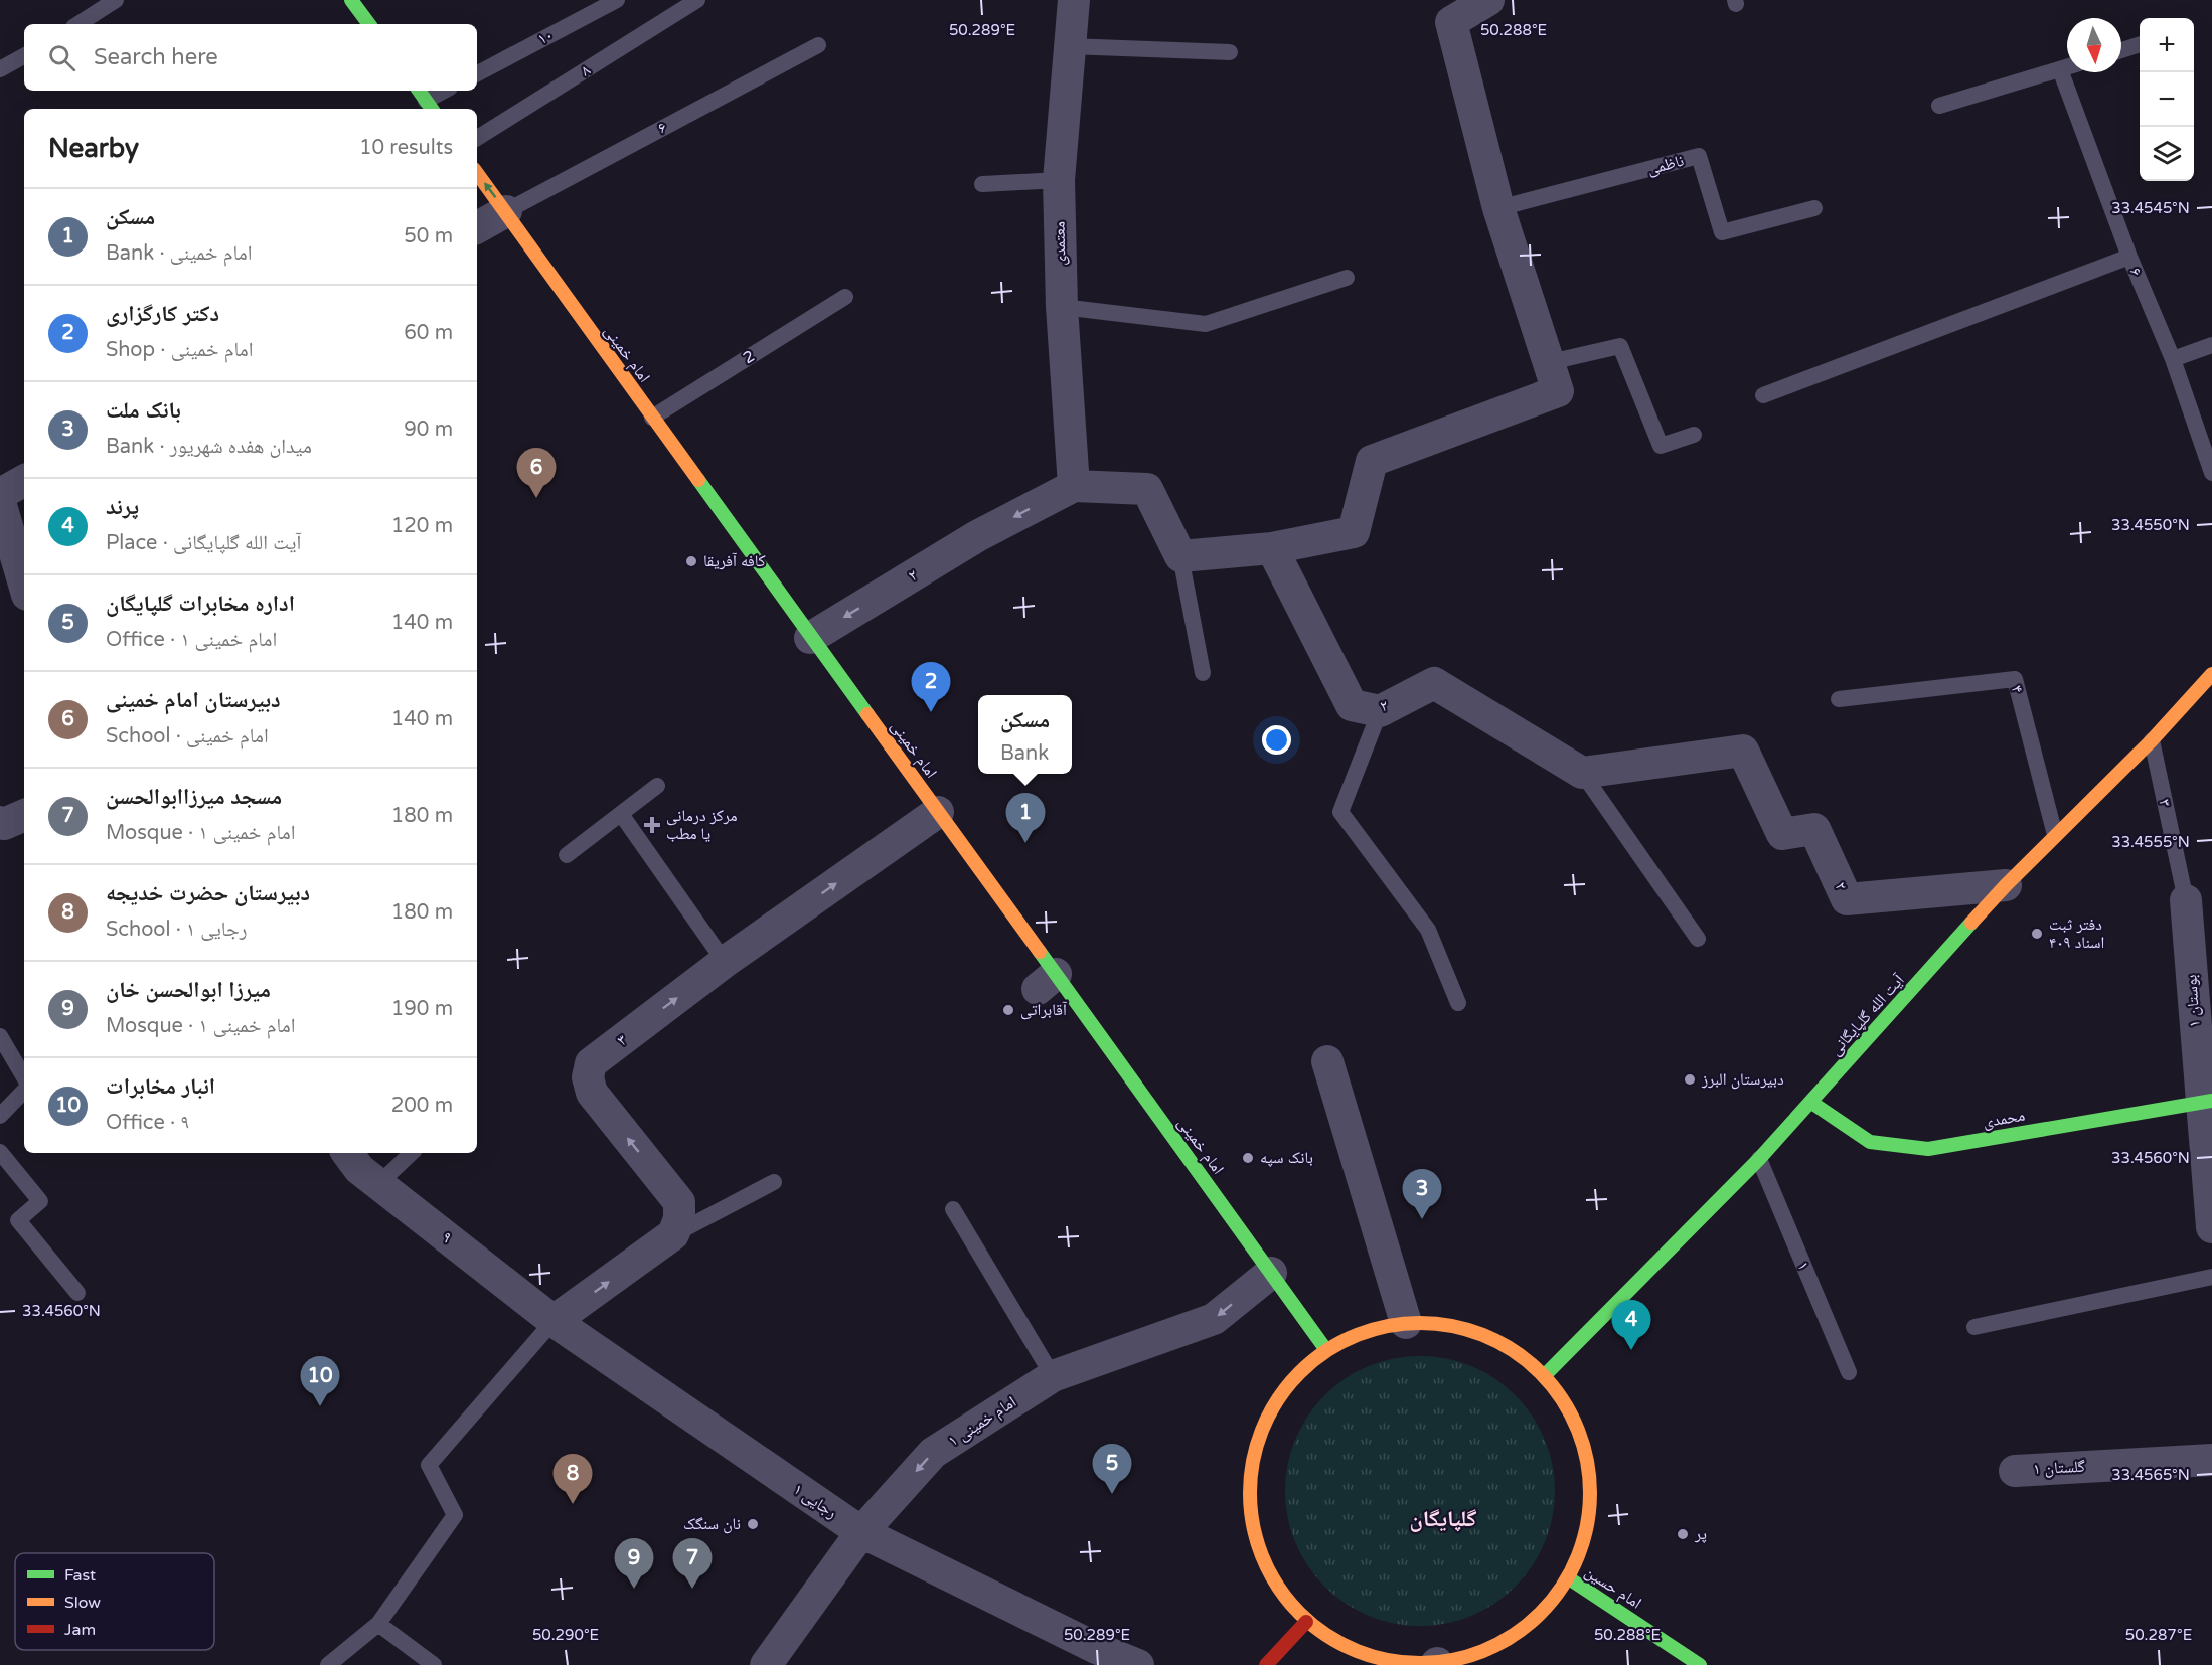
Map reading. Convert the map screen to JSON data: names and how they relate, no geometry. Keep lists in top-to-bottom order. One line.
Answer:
{"streets":{"main road":["امام خمینی","آیت الله گلپایگانی","محمدی","امام حسین"],"street":["معتمدی","۲","۳","بوستان ۱","۹","امام خمینی ۱","گلستان ۱","رجایی ۱"],"lane":["۱۰","۸","۶","ناظمی","2","۴","۱"]},"crossings":[["۶","امام خمینی"],["معتمدی","۲"],["امام خمینی","2"],["امام خمینی","۲"],["امام خمینی","۳"],["امام خمینی","امام خمینی ۱"],["۲","آیت الله گلپایگانی"],["۴","آیت الله گلپایگانی"],["۳","بوستان ۱"],["۳","آیت الله گلپایگانی"],["بوستان ۱","محمدی"],["آیت الله گلپایگانی","محمدی"],["آیت الله گلپایگانی","۱"],["۹","رجایی ۱"],["امام خمینی ۱","رجایی ۱"]],"one_way":["امام خمینی ۱"],"districts":["گلپایگان"],"places":{"other":["کافه آفریقا","دفتر ثبت اسناد ۴۰۹","آقابراتی","دبیرستان البرز","بانک سپه","نان سنگک","پر"],"health":["مرکز درمانی یا مطب"]},"legend":["Fast","Slow","Jam"],"north":"bottom","page":{"map_buttons":["+","−"],"search":"Search here","heading":["Nearby","10 results"],"list":[{"mark":"1","name":"مسکن","note":"Bank · امام خمینی","value":"50 m"},{"mark":"2","name":"دکتر کارگزاری","note":"Shop · امام خمینی","value":"60 m"},{"mark":"3","name":"بانک ملت","note":"Bank · میدان هفده شهریور","value":"90 m"},{"mark":"4","name":"پرند","note":"Place · آیت الله گلپایگانی","value":"120 m"},{"mark":"5","name":"اداره مخابرات گلپایگان","note":"Office · امام خمینی ۱","value":"140 m"},{"mark":"6","name":"دبیرستان امام خمینی","note":"School · امام خمینی","value":"140 m"},{"mark":"7","name":"مسجد میرزاابوالحسن","note":"Mosque · امام خمینی ۱","value":"180 m"},{"mark":"8","name":"دبیرستان حضرت خدیجه","note":"School · رجایی ۱","value":"180 m"},{"mark":"9","name":"میرزا ابوالحسن خان","note":"Mosque · امام خمینی ۱","value":"190 m"},{"mark":"10","name":"انبار مخابرات","note":"Office · ۹","value":"200 m"}],"pins":["6","2","1","3","4","10","5","8","7","9"],"popup":["مسکن","Bank"]},"coordinates":["50.289°E","50.288°E","33.4545°N","33.4550°N","33.4555°N","33.4560°N","33.4565°N","50.290°E","50.287°E"]}
